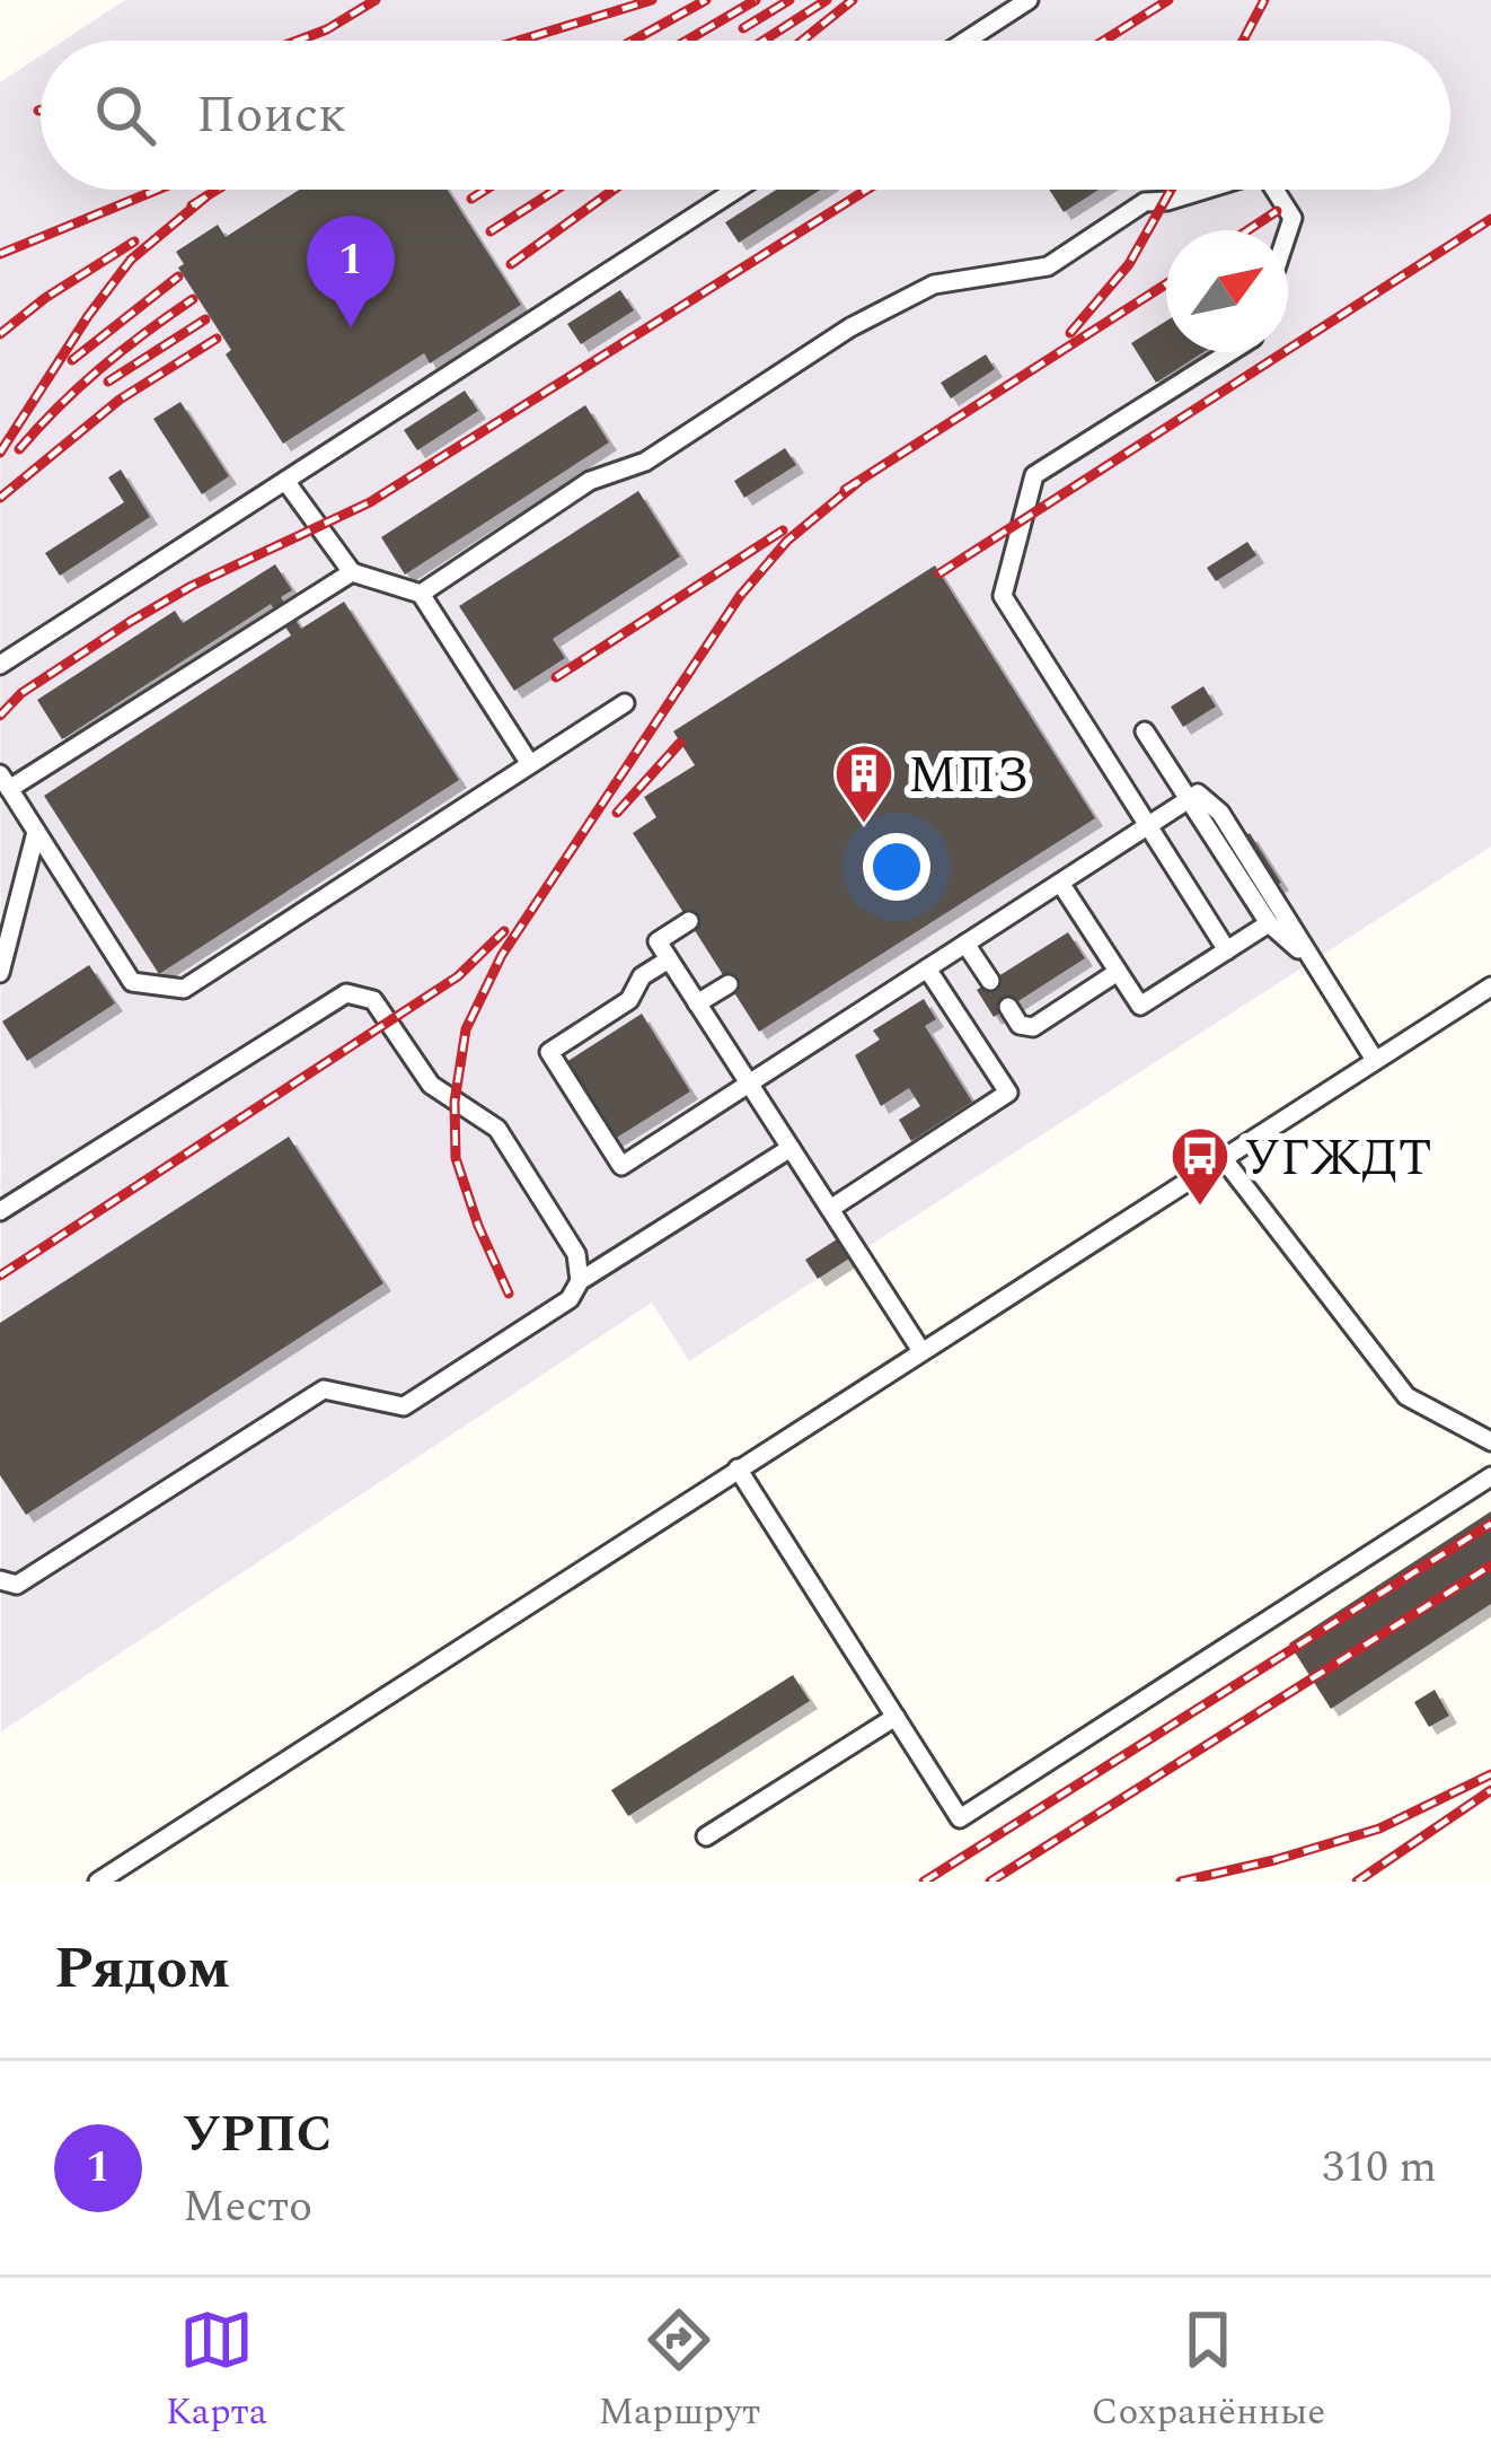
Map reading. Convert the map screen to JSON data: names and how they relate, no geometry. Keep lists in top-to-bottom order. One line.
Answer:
{"places":{"building":["МПЗ"],"bus stop":["УГЖДТ"]},"north":"top right","page":{"search":"Поиск","pins":"1","heading":"Рядом","list":[{"mark":"1","name":"УРПС","note":"Место","value":"310 m"}],"nav":["Карта","Маршрут","Сохранённые"]}}
